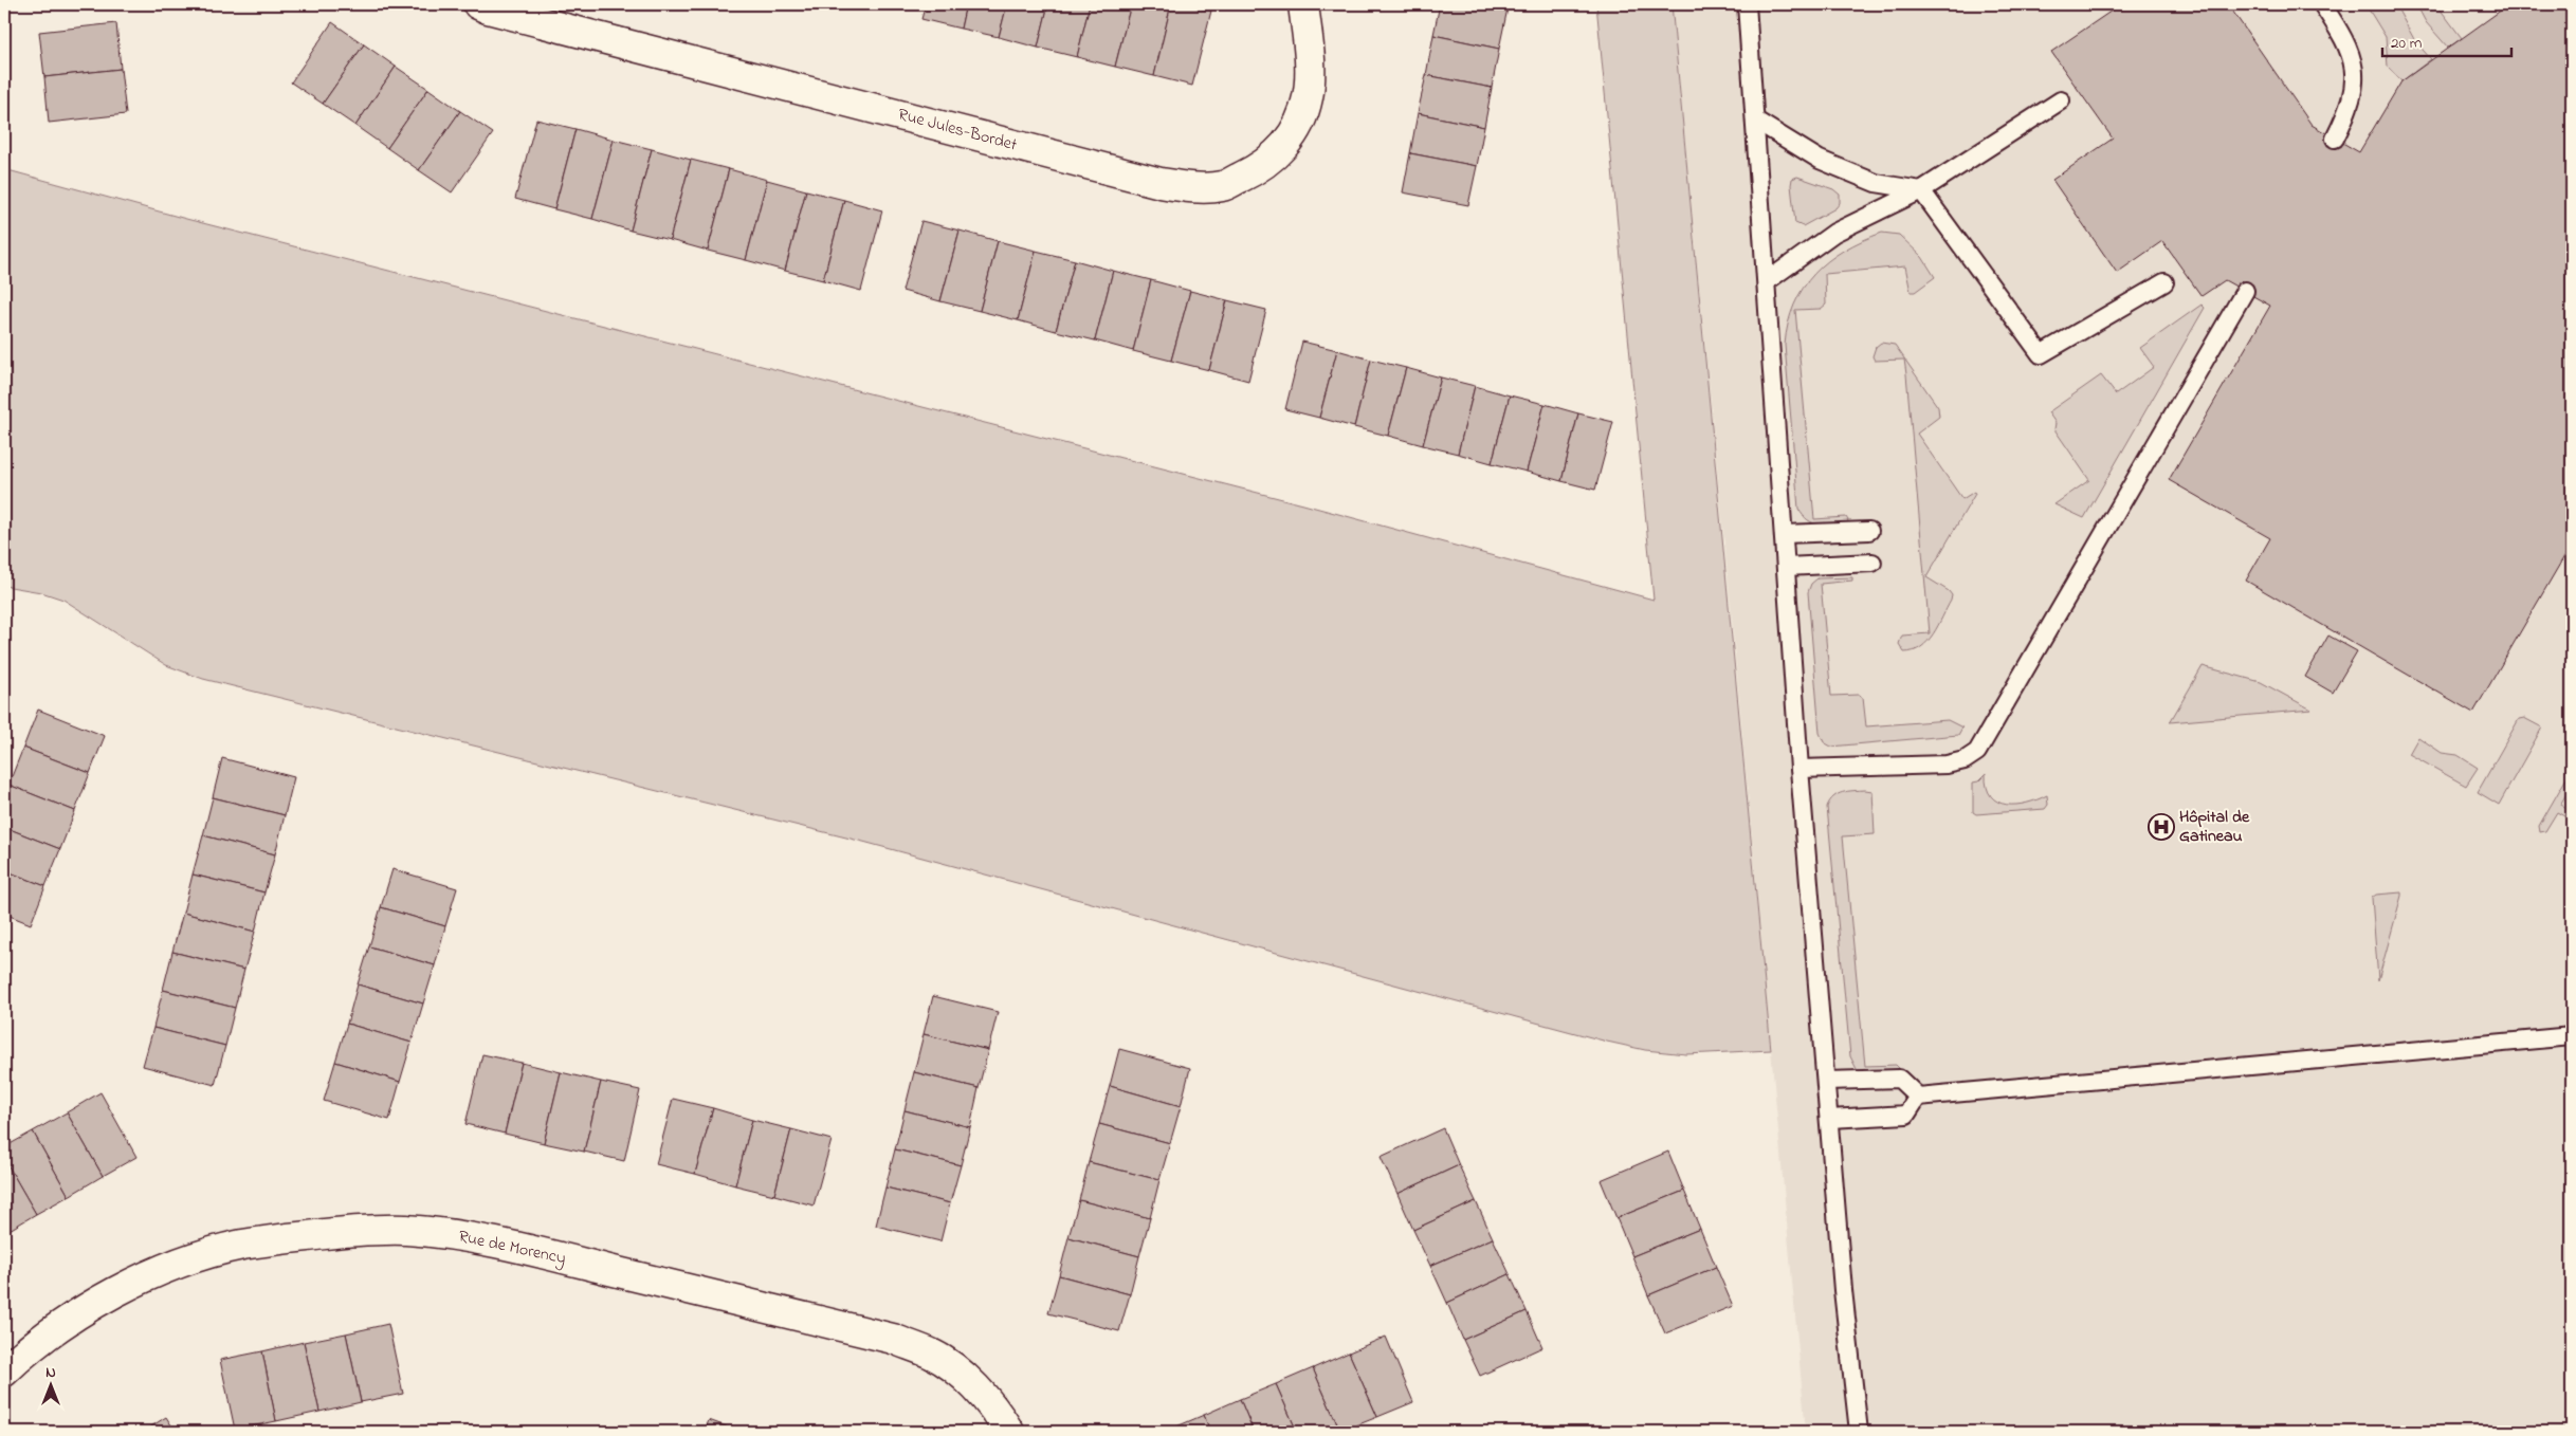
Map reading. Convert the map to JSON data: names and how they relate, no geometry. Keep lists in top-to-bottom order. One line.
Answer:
{"streets":{"street":["Rue Jules-Bordet","Rue de Morency"]},"places":{"hospital":["Hôpital de Gatineau"]},"scale_bar":"20 m","north":"top"}
